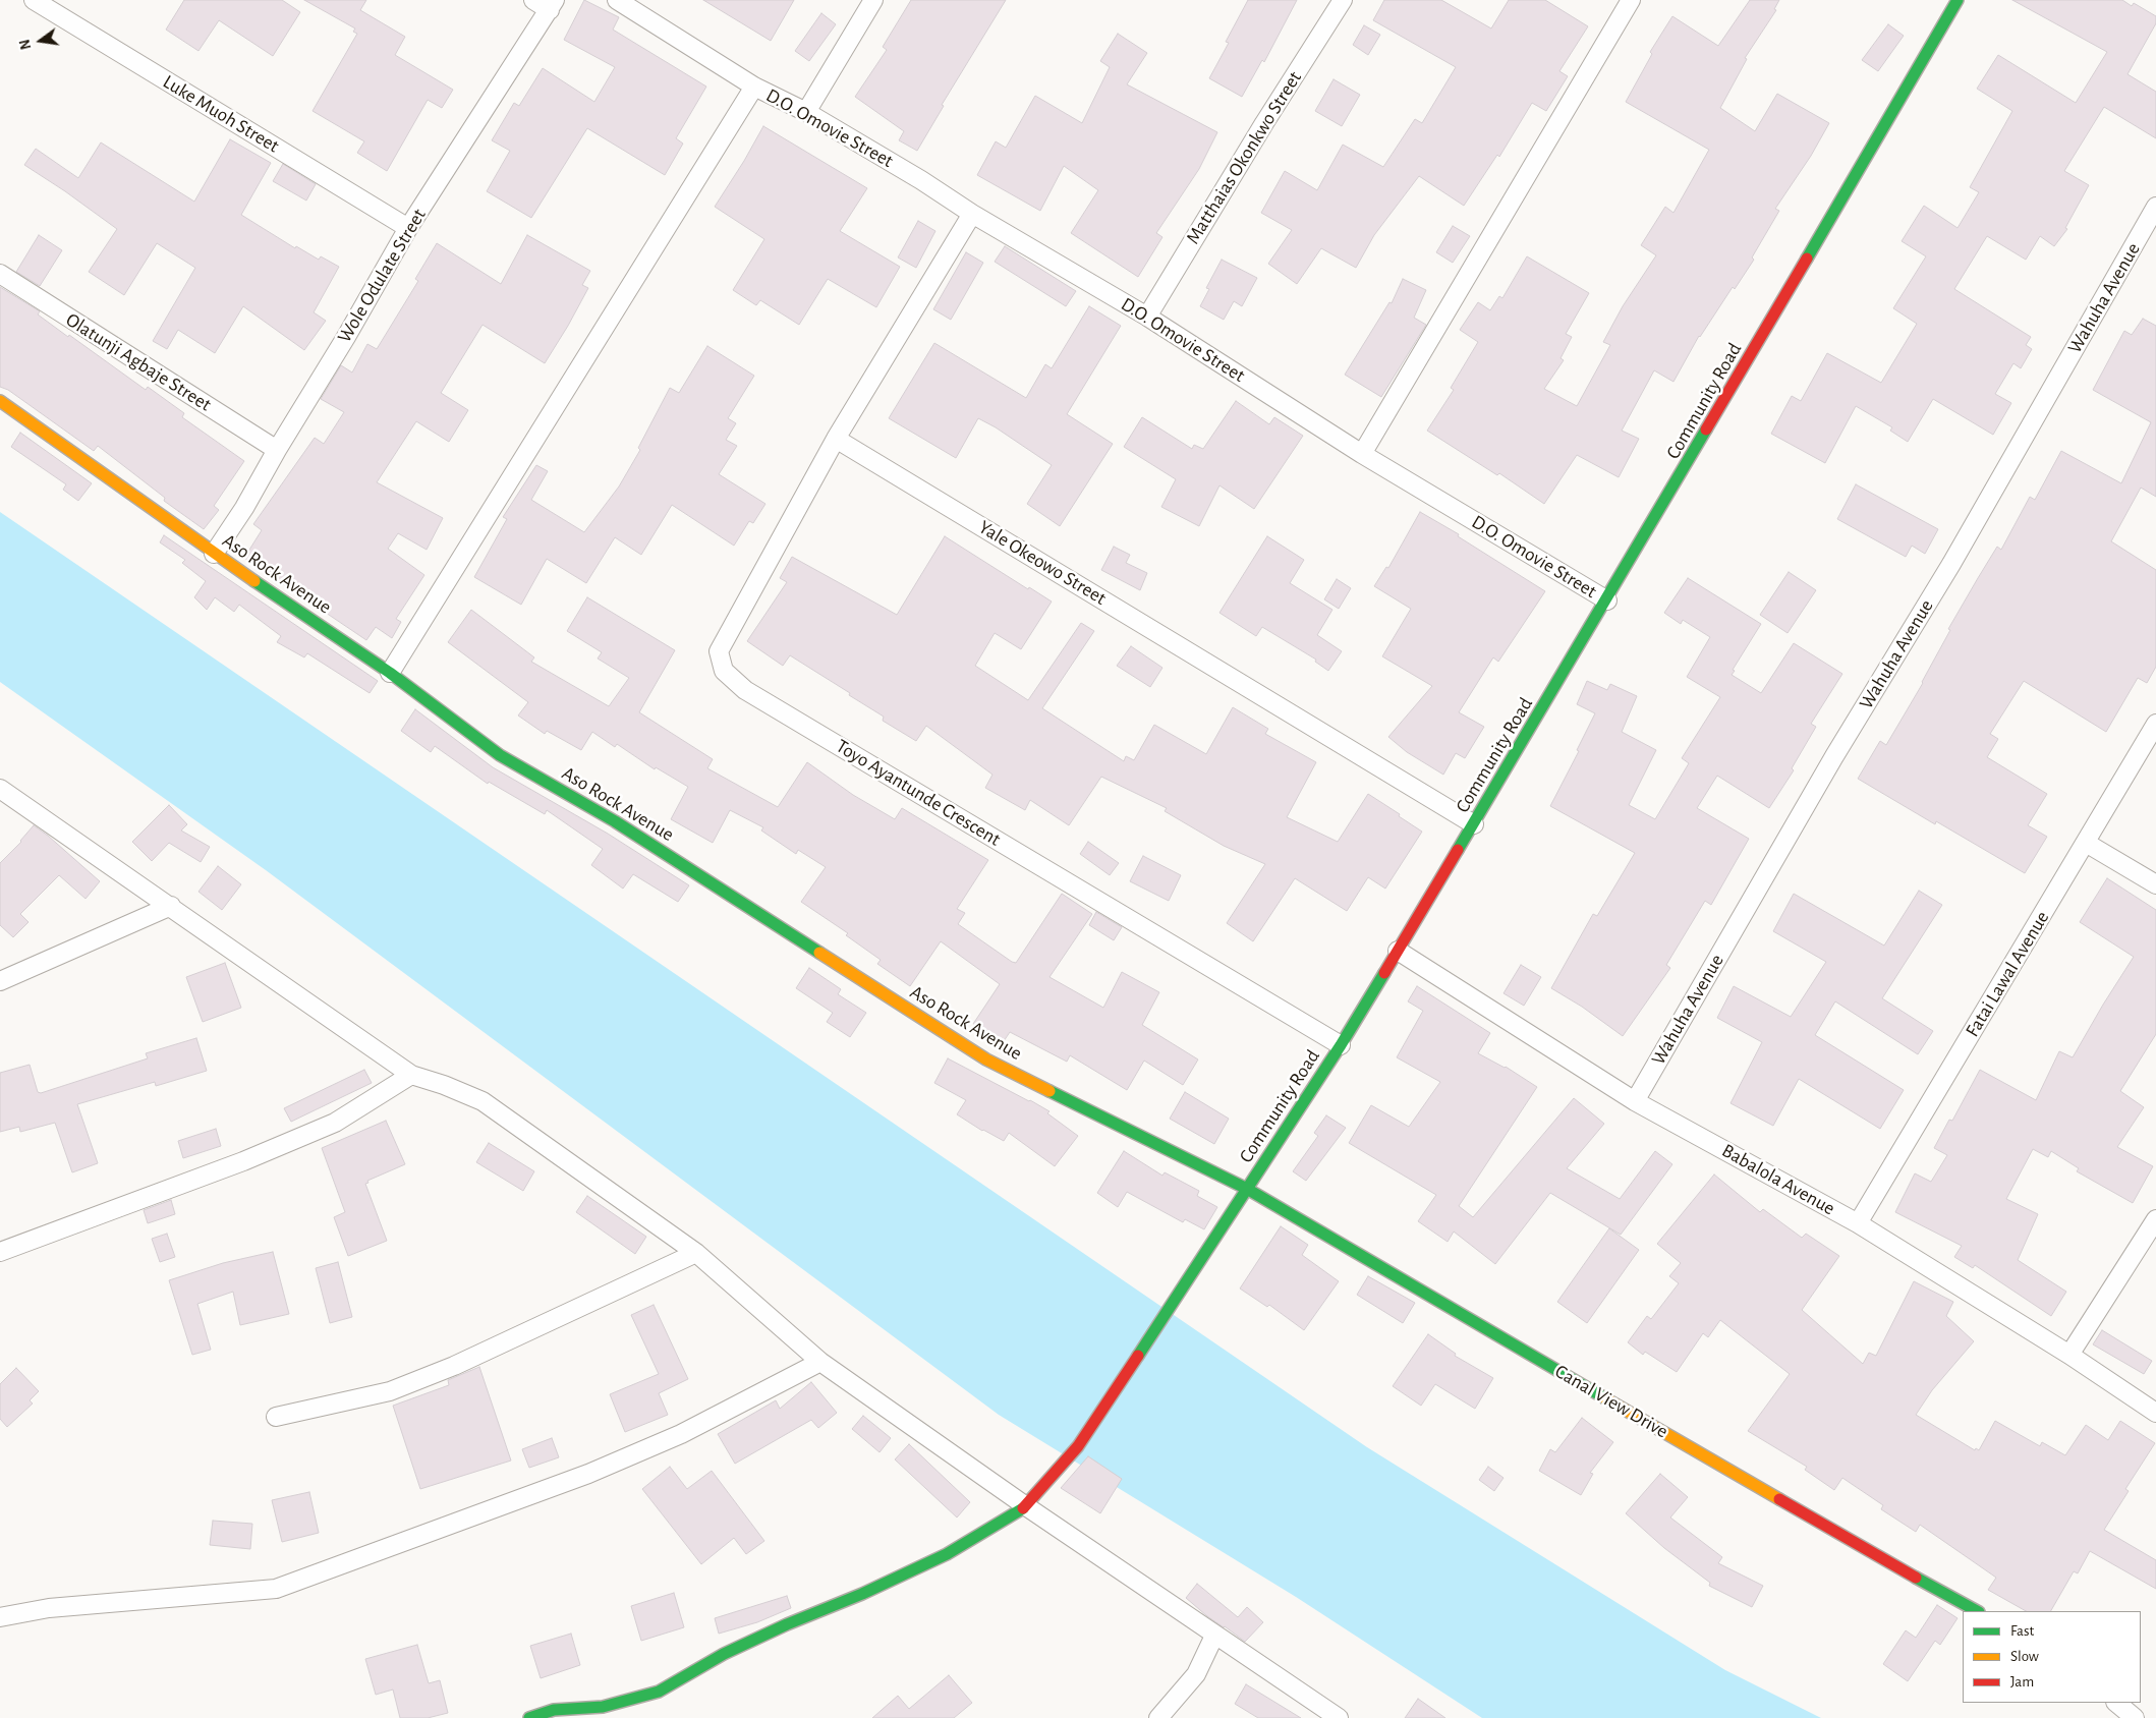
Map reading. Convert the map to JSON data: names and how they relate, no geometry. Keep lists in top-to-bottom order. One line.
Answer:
{"streets":{"street":["Luke Muoh Street","D.O. Omovie Street","Matthaias Okonkwo Street","Wole Odulate Street","Wahuha Avenue","Olatunji Agbaje Street","Community Road","Yale Okeowo Street","Aso Rock Avenue","Toyo Ayantunde Crescent","Fatai Lawal Avenue","Babalola Avenue","Canal View Drive"]},"crossings":[["Luke Muoh Street","Wole Odulate Street"],["D.O. Omovie Street","Matthaias Okonkwo Street"],["D.O. Omovie Street","Community Road"],["Wole Odulate Street","Olatunji Agbaje Street"],["Wole Odulate Street","Aso Rock Avenue"],["Wahuha Avenue","Babalola Avenue"],["Community Road","Yale Okeowo Street"],["Community Road","Aso Rock Avenue"],["Community Road","Toyo Ayantunde Crescent"],["Community Road","Babalola Avenue"],["Community Road","Canal View Drive"],["Yale Okeowo Street","Toyo Ayantunde Crescent"],["Aso Rock Avenue","Canal View Drive"],["Fatai Lawal Avenue","Babalola Avenue"]],"legend":["Fast","Slow","Jam"],"north":"left"}
